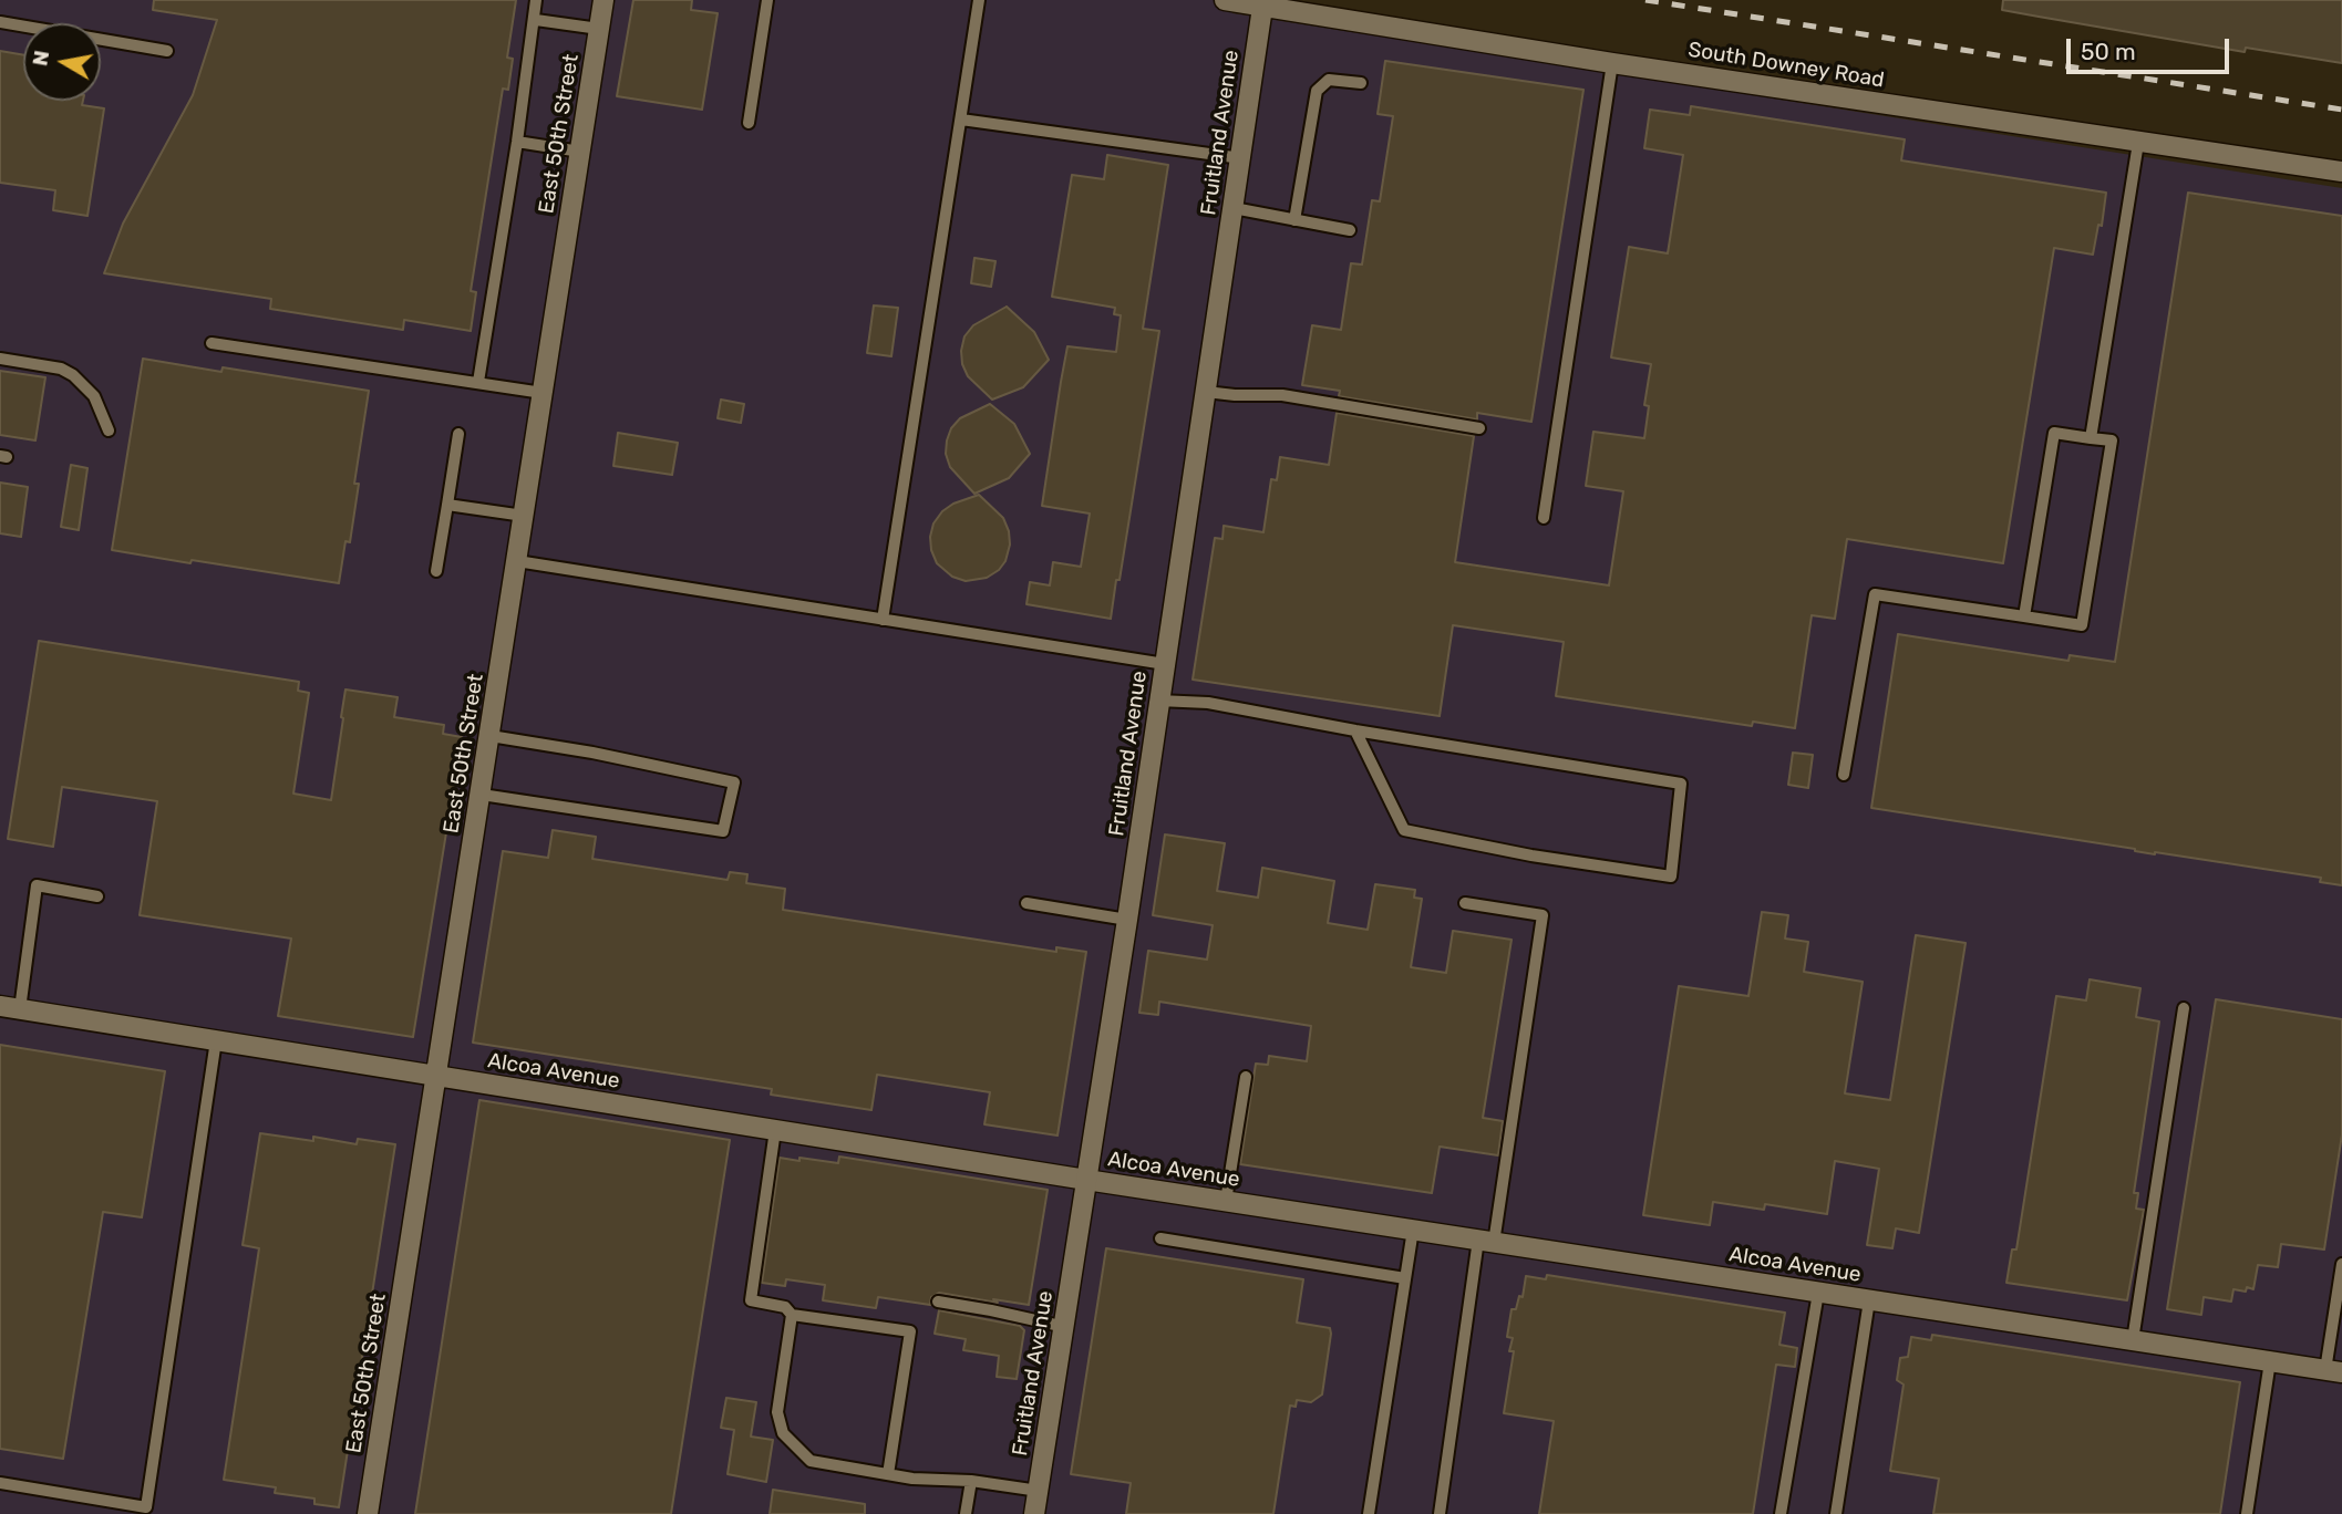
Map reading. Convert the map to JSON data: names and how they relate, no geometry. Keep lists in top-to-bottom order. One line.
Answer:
{"streets":{"street":["South Downey Road","Fruitland Avenue","East 50th Street","Alcoa Avenue"]},"crossings":[["South Downey Road","Fruitland Avenue"],["Fruitland Avenue","Alcoa Avenue"],["East 50th Street","Alcoa Avenue"]],"scale_bar":"50 m","north":"left"}
